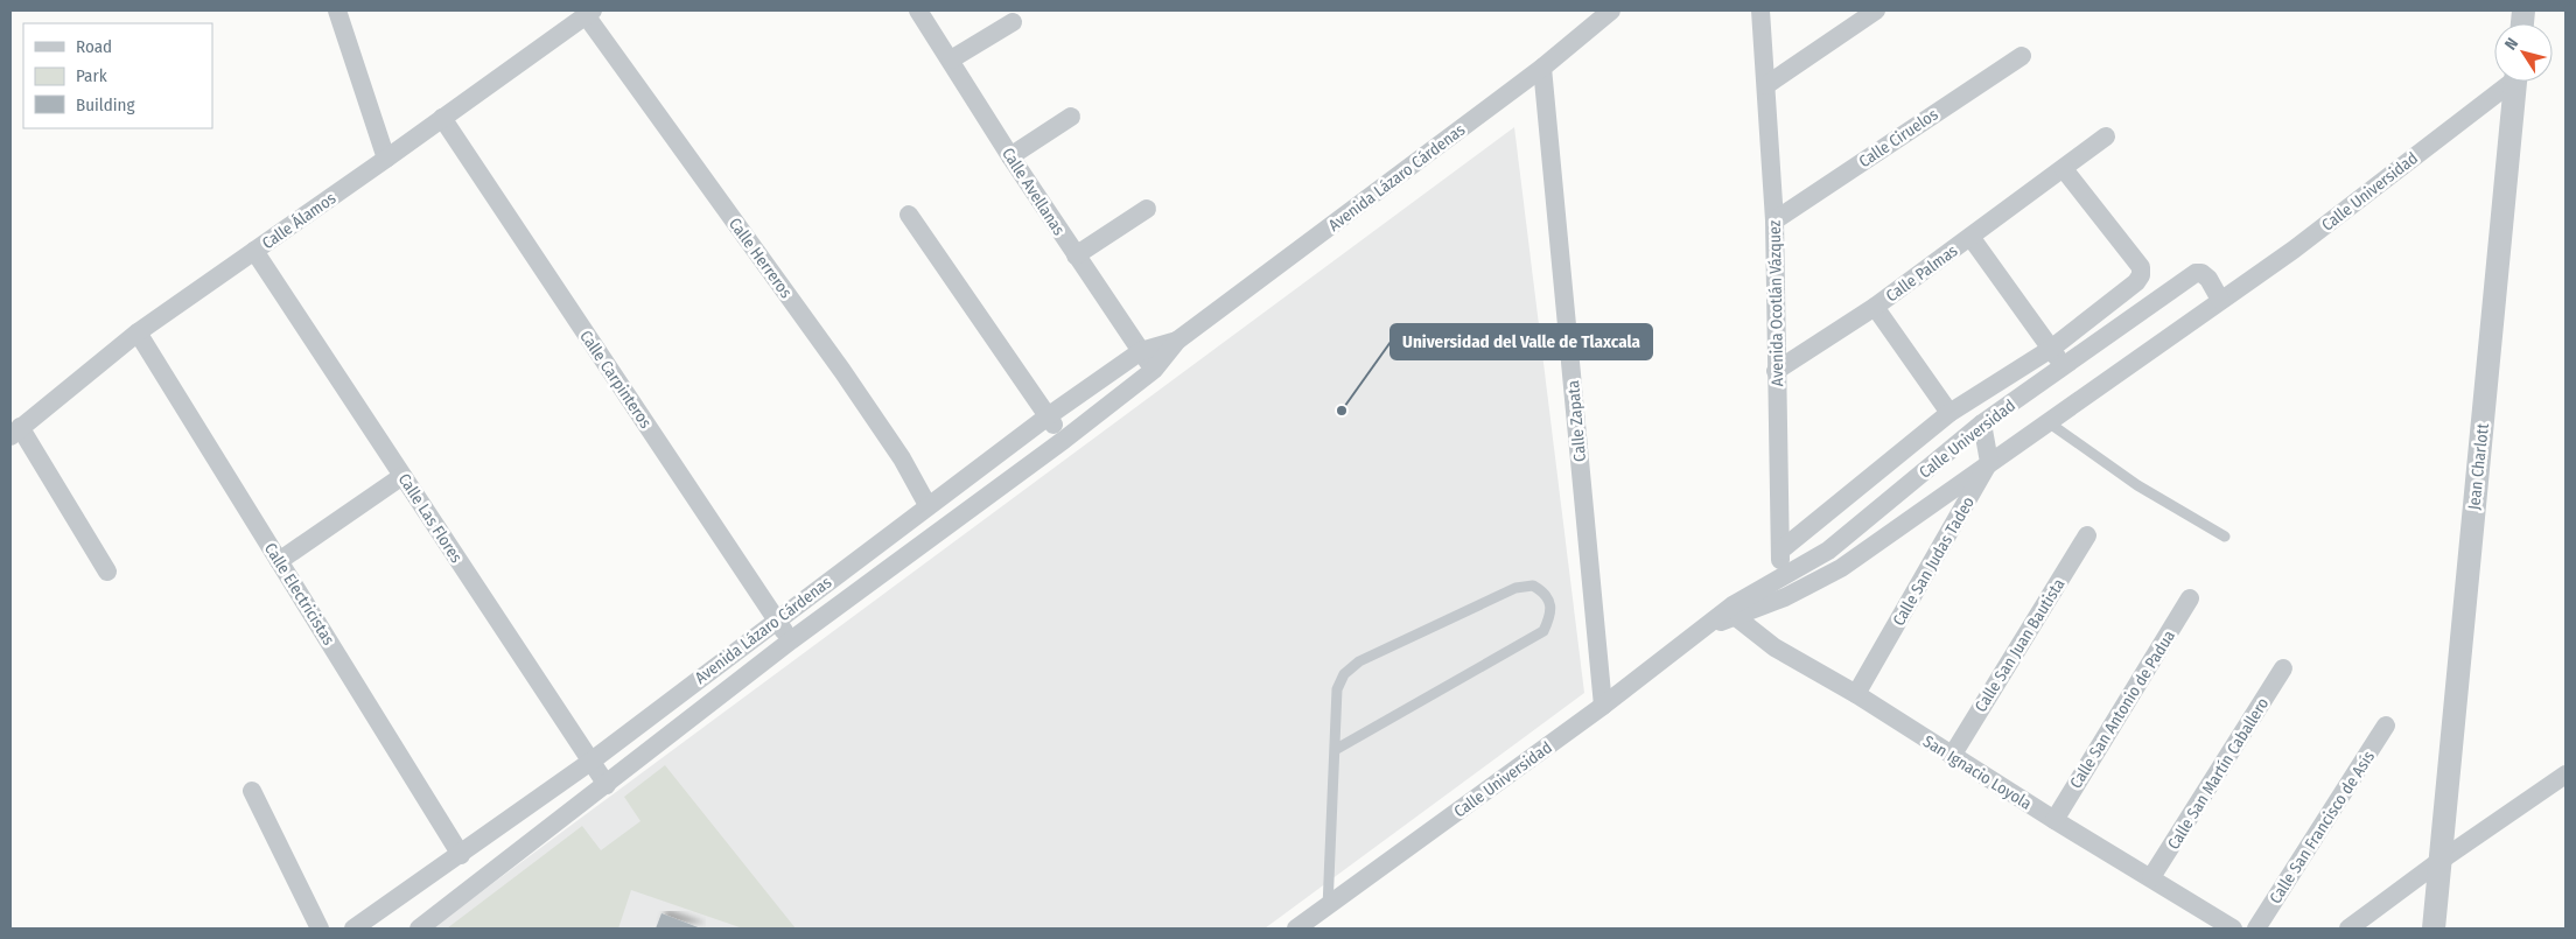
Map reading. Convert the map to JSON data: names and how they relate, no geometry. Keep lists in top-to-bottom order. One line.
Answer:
{"streets":{"street":["Calle Ciruelos","Avenida Lázaro Cárdenas","Calle Avellanas","Calle Universidad","Calle Álamos","Calle Herreros","Calle Palmas","Avenida Ocotlán Vázquez","Calle Carpinteros","Calle Zapata","Jean Charlott","Calle Las Flores","Calle San Judas Tadeo","Calle Electricistas","Calle San Juan Bautista","Calle San Antonio de Padua","San Ignacio Loyola","Calle San Martín Caballero","Calle San Francisco de Asís"]},"crossings":[["Calle Ciruelos","Avenida Ocotlán Vázquez"],["Avenida Lázaro Cárdenas","Calle Avellanas"],["Avenida Lázaro Cárdenas","Calle Herreros"],["Avenida Lázaro Cárdenas","Calle Carpinteros"],["Avenida Lázaro Cárdenas","Calle Zapata"],["Avenida Lázaro Cárdenas","Calle Las Flores"],["Avenida Lázaro Cárdenas","Calle Electricistas"],["Calle Universidad","Avenida Ocotlán Vázquez"],["Calle Universidad","Calle Zapata"],["Calle Universidad","Calle San Judas Tadeo"],["Calle Universidad","San Ignacio Loyola"],["Calle Álamos","Calle Herreros"],["Calle Álamos","Calle Carpinteros"],["Calle Álamos","Calle Las Flores"],["Calle Álamos","Calle Electricistas"],["Calle Palmas","Avenida Ocotlán Vázquez"],["Calle San Judas Tadeo","San Ignacio Loyola"],["Calle San Juan Bautista","San Ignacio Loyola"],["Calle San Antonio de Padua","San Ignacio Loyola"],["San Ignacio Loyola","Calle San Martín Caballero"]],"places":["Universidad del Valle de Tlaxcala"],"legend":["Road","Park","Building"],"north":"top left"}
